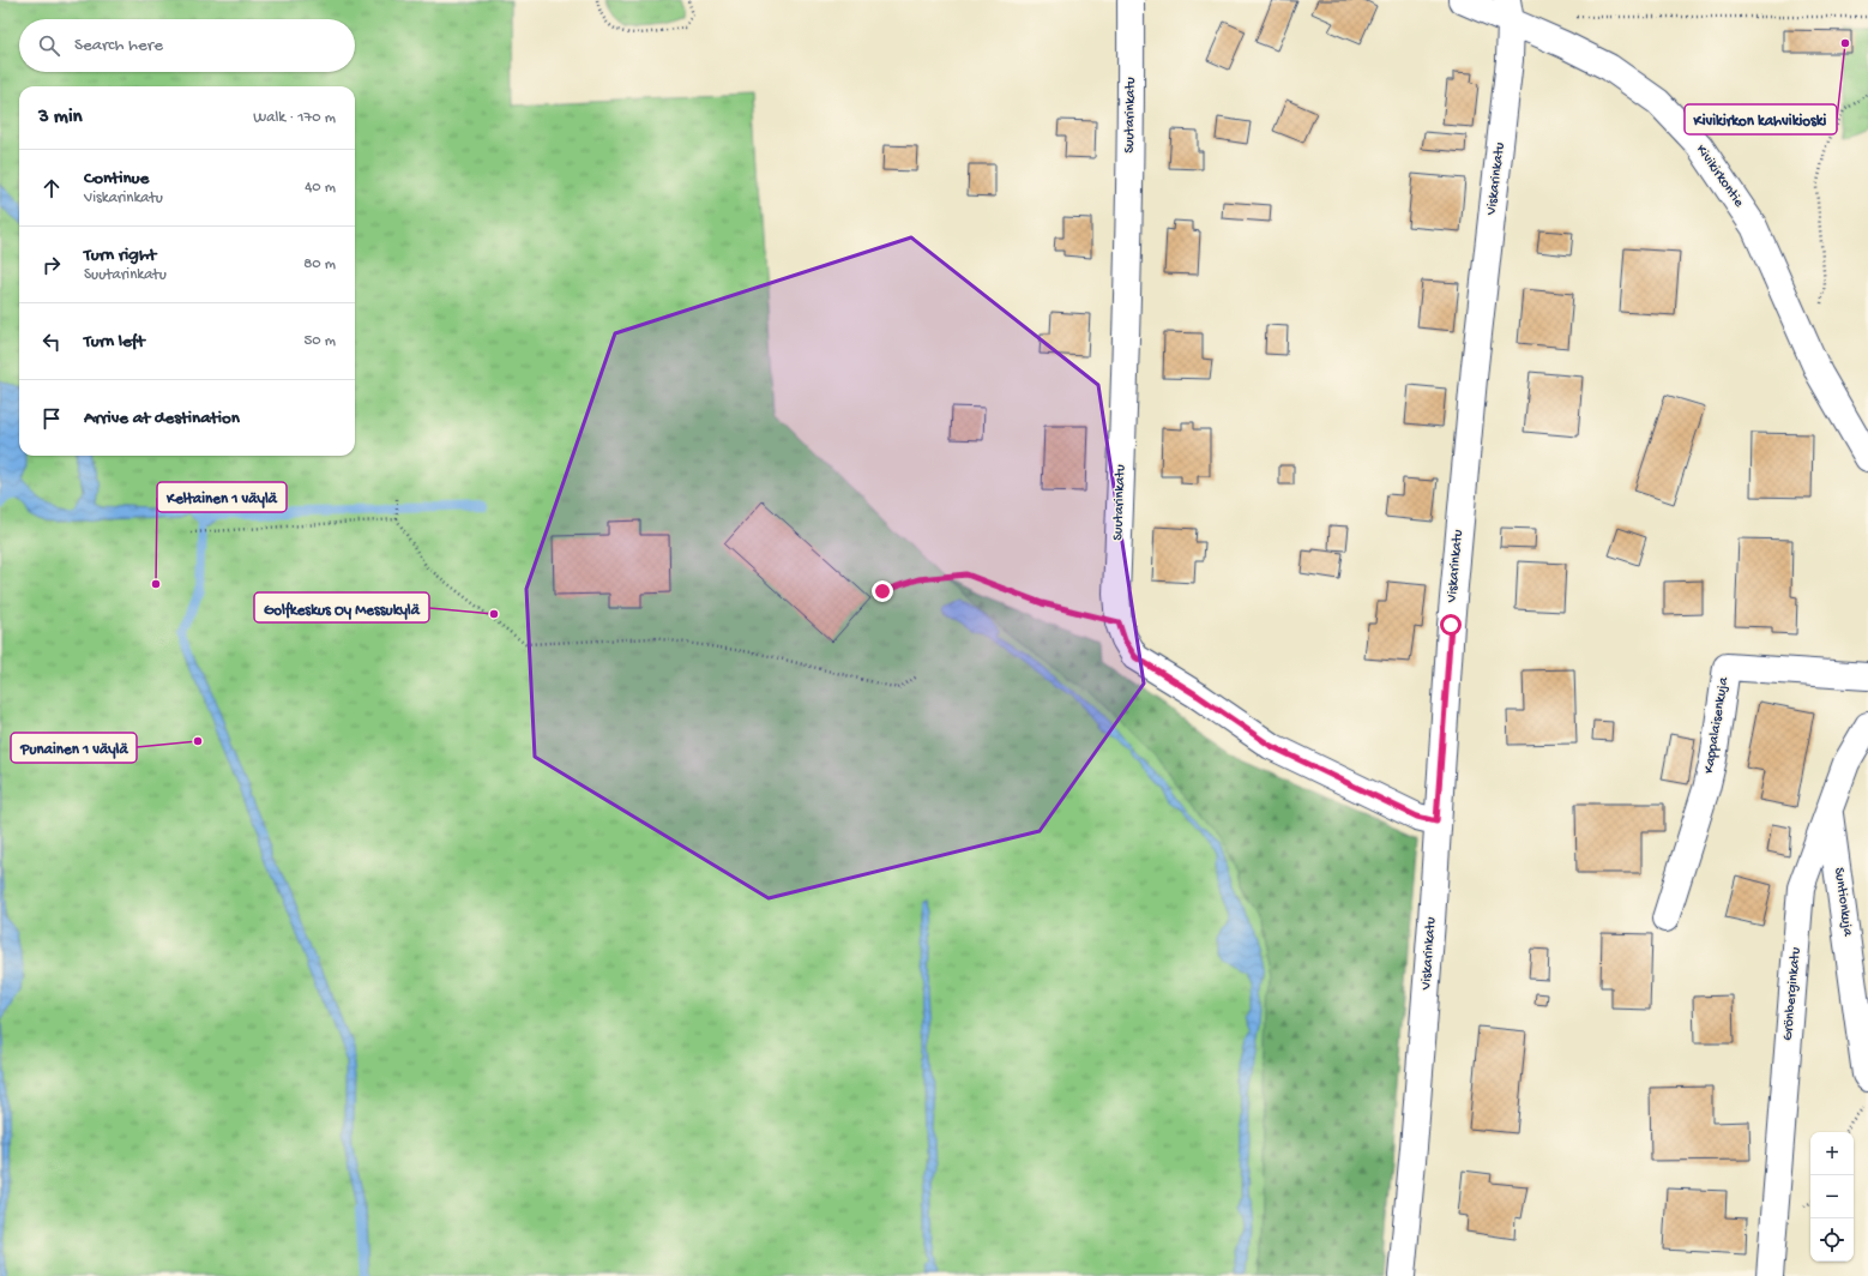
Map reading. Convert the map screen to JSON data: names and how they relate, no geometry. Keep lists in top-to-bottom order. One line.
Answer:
{"streets":{"street":["Suutarinkatu","Kivikirkontie","Viskarinkatu","Kappalaisenkuja","Suntionkuja","Grönberginkatu"]},"crossings":[["Suutarinkatu","Viskarinkatu"],["Kivikirkontie","Viskarinkatu"],["Suntionkuja","Grönberginkatu"]],"places":["Kivikirkon kahvikioski","Keltainen 1 väylä","Golfkeskus Oy Messukylä","Punainen 1 väylä"],"page":{"search":"Search here","heading":["3 min","Walk · 170 m"],"list":[["Continue","Viskarinkatu","40 m"],["Turn right","Suutarinkatu","80 m"],["Turn left","50 m"],"Arrive at destination"],"map_buttons":["+","−"]}}
